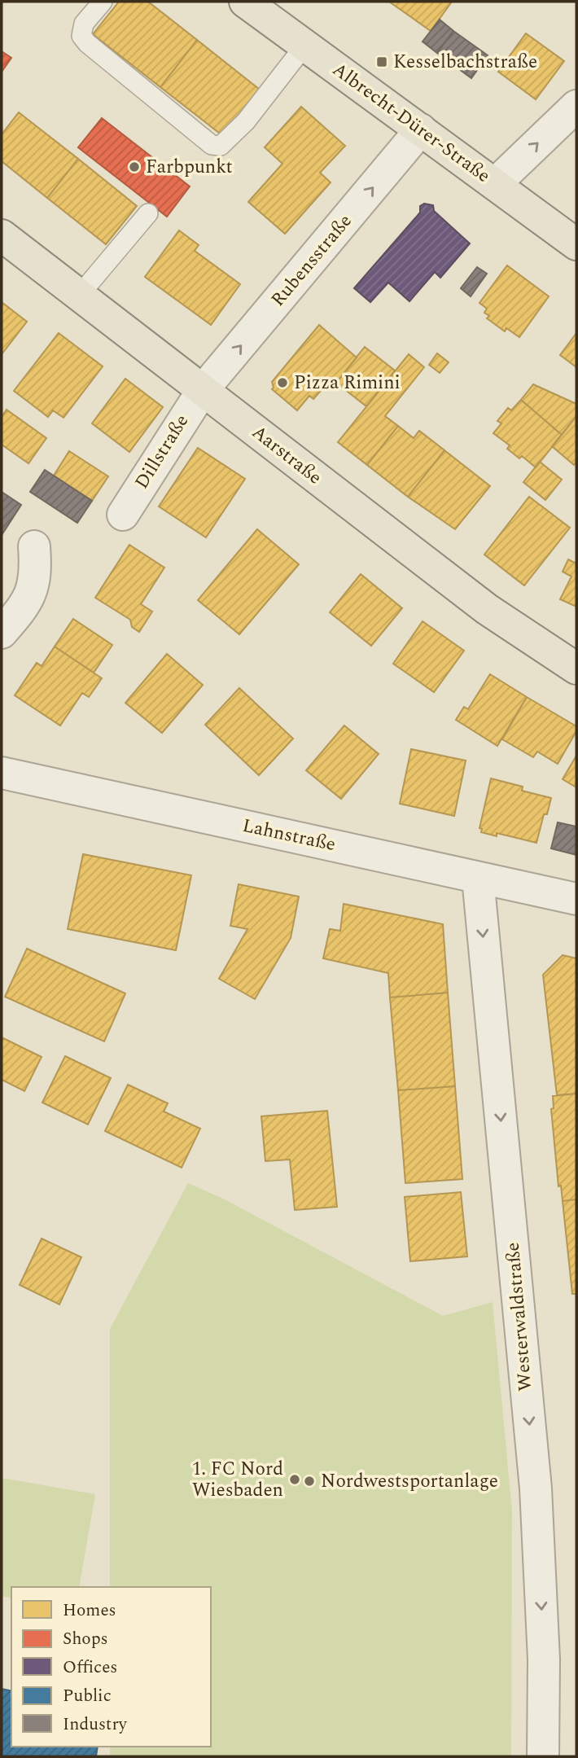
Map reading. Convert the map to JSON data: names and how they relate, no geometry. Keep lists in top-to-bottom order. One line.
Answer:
{"streets":{"main road":["Albrecht-Dürer-Straße","Aarstraße"],"street":["Rubensstraße","Dillstraße","Lahnstraße","Westerwaldstraße"]},"crossings":[["Albrecht-Dürer-Straße","Rubensstraße"],["Rubensstraße","Dillstraße"],["Rubensstraße","Aarstraße"],["Dillstraße","Aarstraße"],["Lahnstraße","Westerwaldstraße"]],"one_way":["Rubensstraße","Westerwaldstraße"],"places":{"transit":["Kesselbachstraße"],"other":["Farbpunkt","Pizza Rimini","1. FC Nord Wiesbaden","Nordwestsportanlage"]},"legend":["Homes","Shops","Offices","Public","Industry"]}
